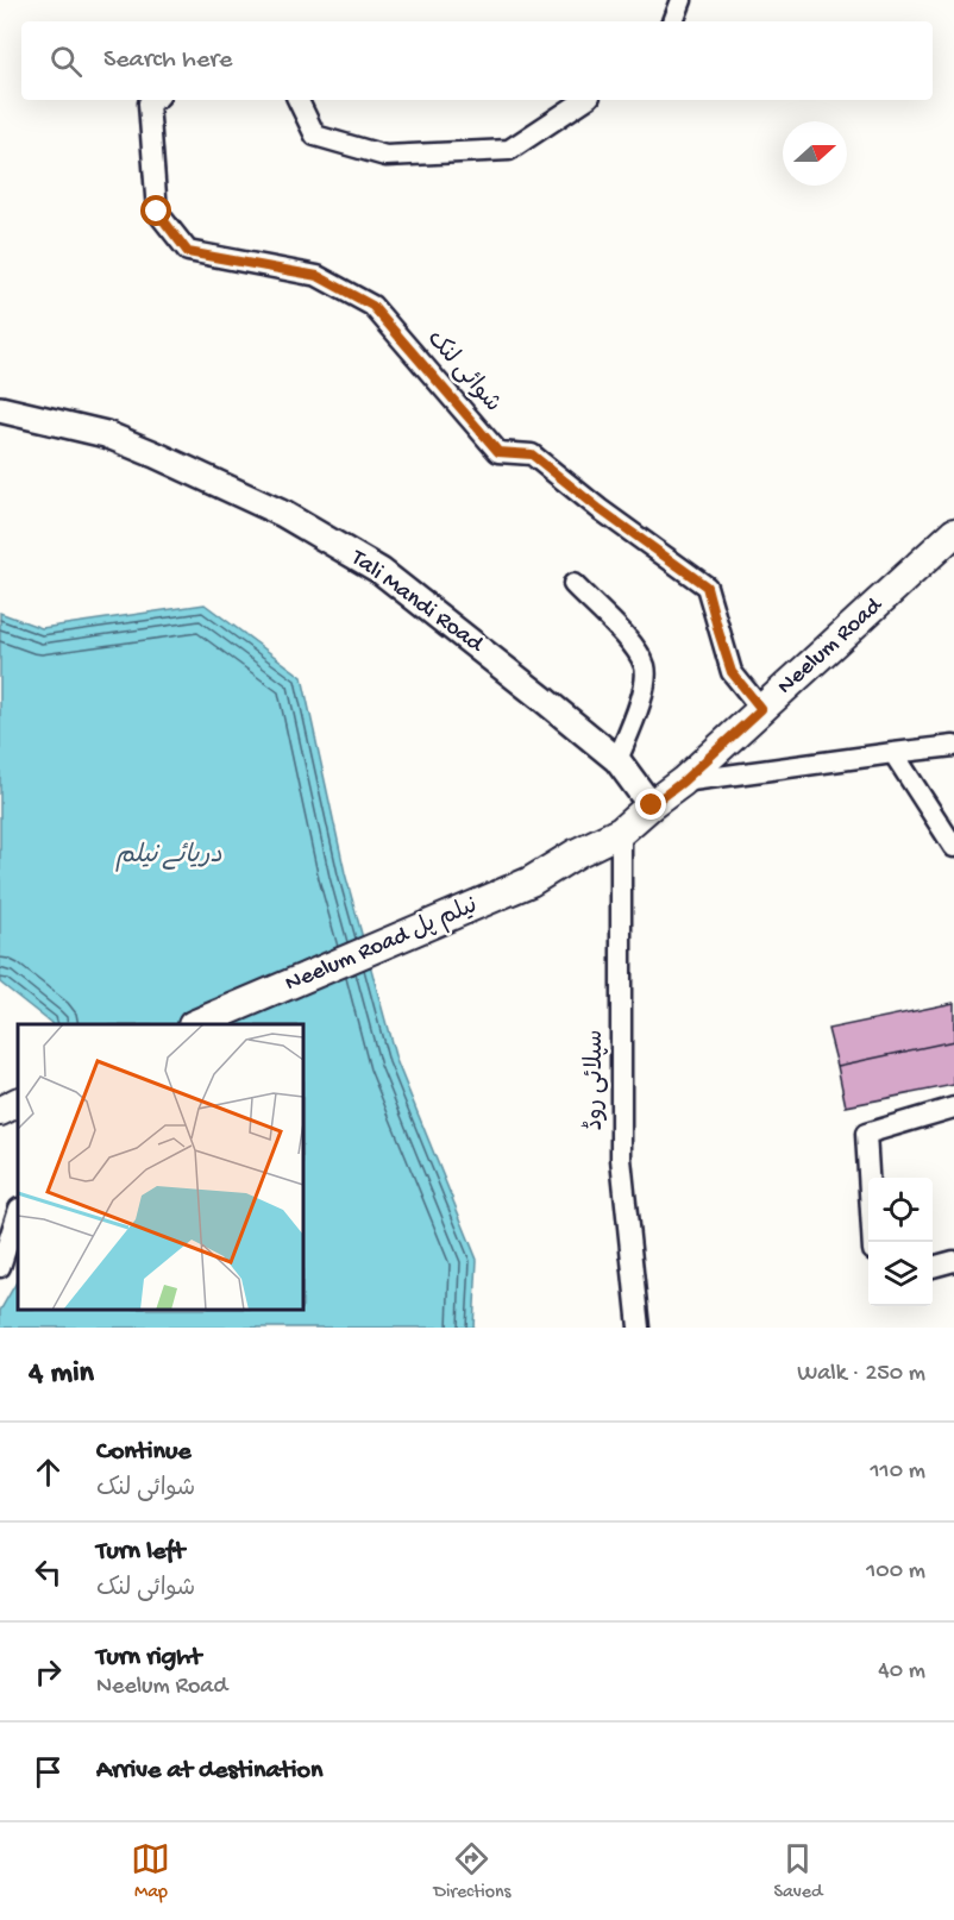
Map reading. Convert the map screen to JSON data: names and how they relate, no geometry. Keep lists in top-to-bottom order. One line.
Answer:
{"streets":{"main road":["Neelum Road","Neelum Road نیلم پل"],"street":["شوائی لنک","Tali Mandi Road","سپلائی روڈ"]},"crossings":[["شوائی لنک","Neelum Road"],["Tali Mandi Road","Neelum Road"],["Neelum Road","Neelum Road نیلم پل"],["Neelum Road","سپلائی روڈ"]],"water":["دریائے نیلم"],"north":"right","page":{"search":"Search here","heading":["4 min","Walk · 250 m"],"list":[["Continue","شوائی لنک","110 m"],["Turn left","شوائی لنک","100 m"],["Turn right","Neelum Road","40 m"],"Arrive at destination"],"nav":["Map","Directions","Saved"]}}
